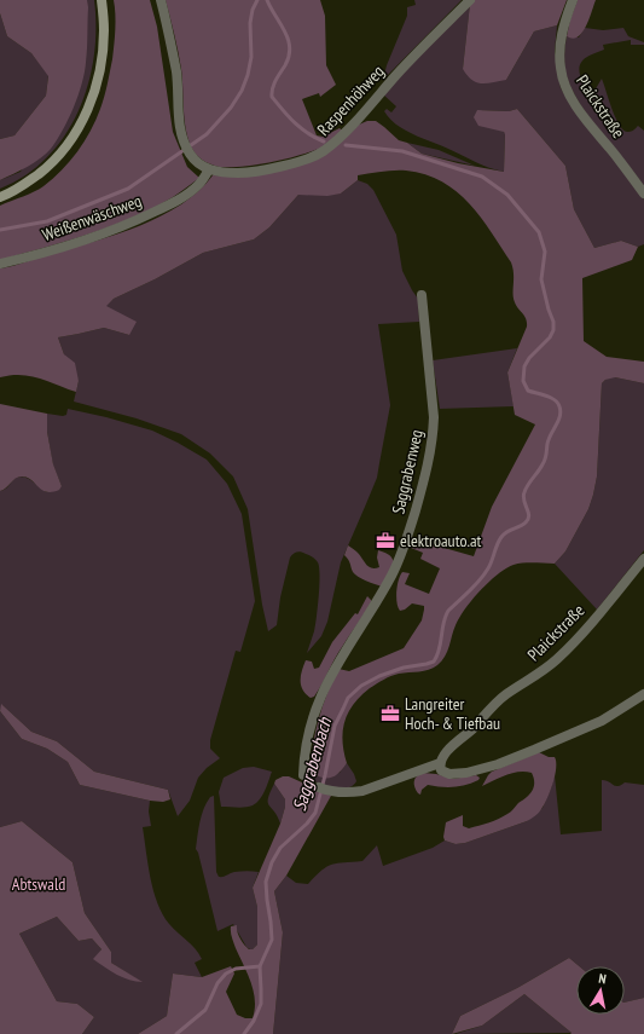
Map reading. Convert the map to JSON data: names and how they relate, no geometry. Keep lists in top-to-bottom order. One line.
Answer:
{"streets":{"street":["Raspenhöhweg","Plaickstraße","Weißenwäschweg","Saggrabenweg"]},"crossings":[["Raspenhöhweg","Weißenwäschweg"]],"water":["Saggrabenbach"],"parks":["Abtswald"],"places":{"office":["elektroauto.at","Langreiter Hoch- & Tiefbau"]},"north":"top"}
